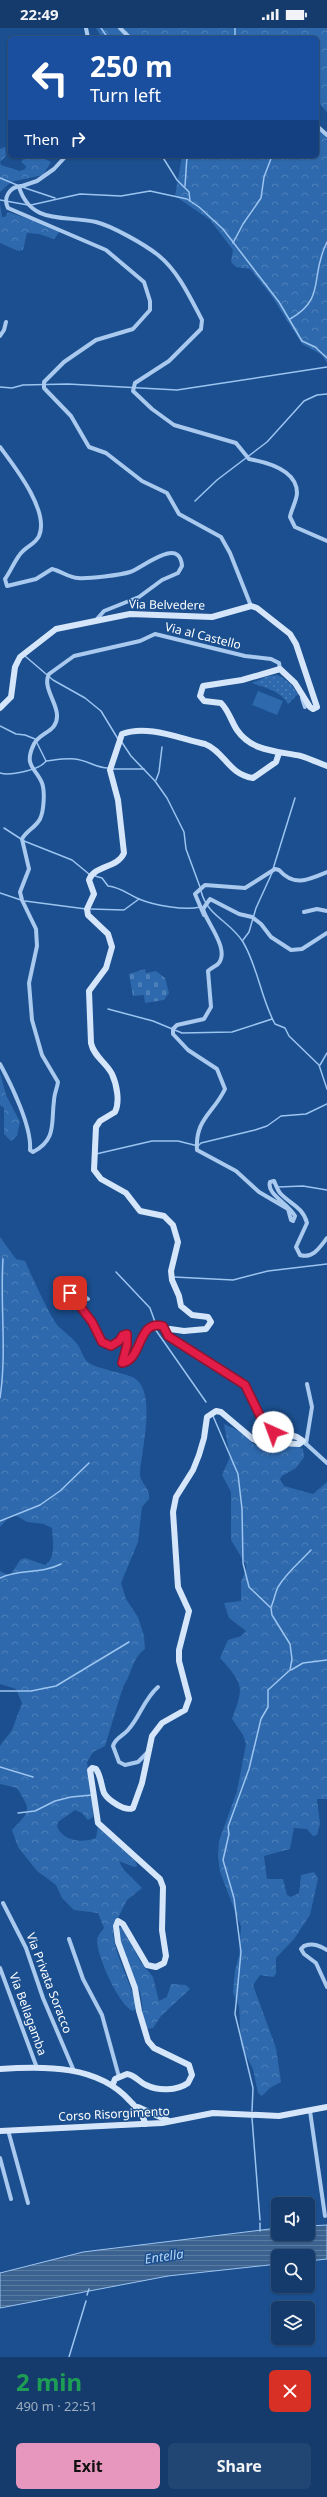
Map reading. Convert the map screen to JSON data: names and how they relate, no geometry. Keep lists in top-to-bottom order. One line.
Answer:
{"streets":{"street":["Via Belvedere","Via al Castello","Via Privata Soracco","Via Bellagamba","Corso Risorgimento"]},"water":["Entella"],"page":{"status":"22:49","turn":["250 m","Turn left"],"then":"Then","heading":["2 min","490 m · 22:51"],"buttons":["Exit","Share"]}}
